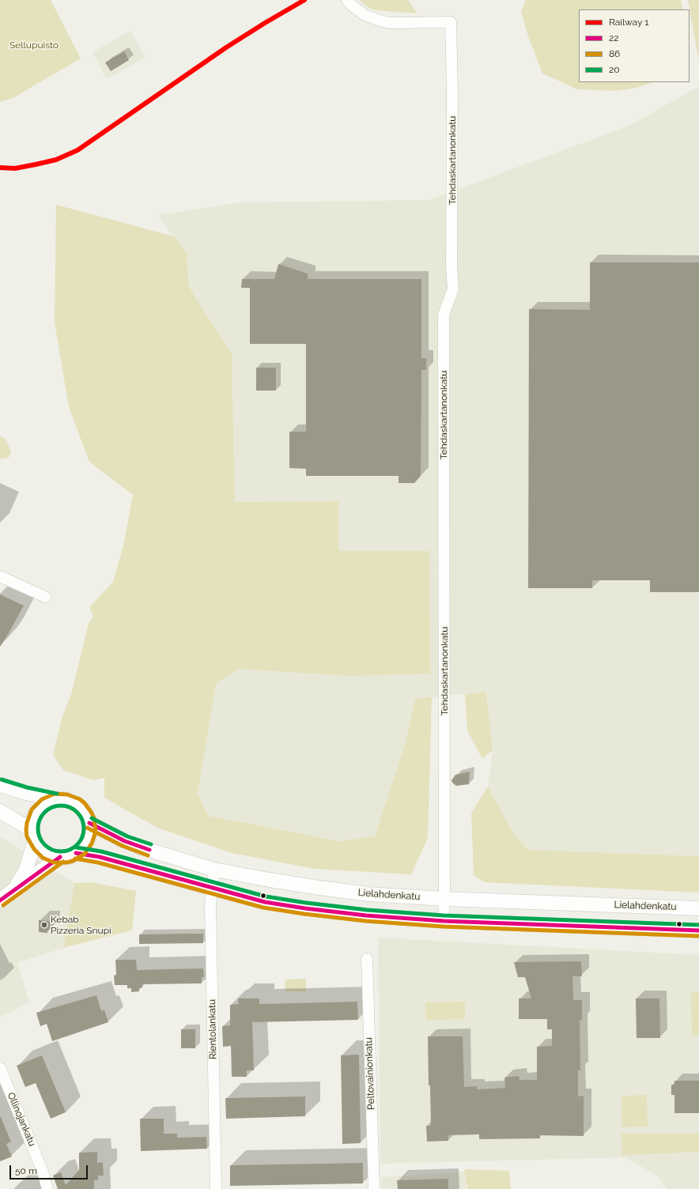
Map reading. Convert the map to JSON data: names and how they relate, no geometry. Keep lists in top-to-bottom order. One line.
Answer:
{"streets":{"main road":["Lielahdenkatu"],"street":["Tehdaskartanonkatu","Rientolankatu","Peltovainionkatu","Ollinojankatu"]},"crossings":[["Tehdaskartanonkatu","Lielahdenkatu"],["Lielahdenkatu","Rientolankatu"]],"parks":["Sellupuisto"],"places":["Kebab Pizzeria Snupi"],"lines":["rail line 1","transit line 20","transit line 86","transit line 22"],"legend":["Railway 1","22","86","20"],"scale_bar":"50 m"}
